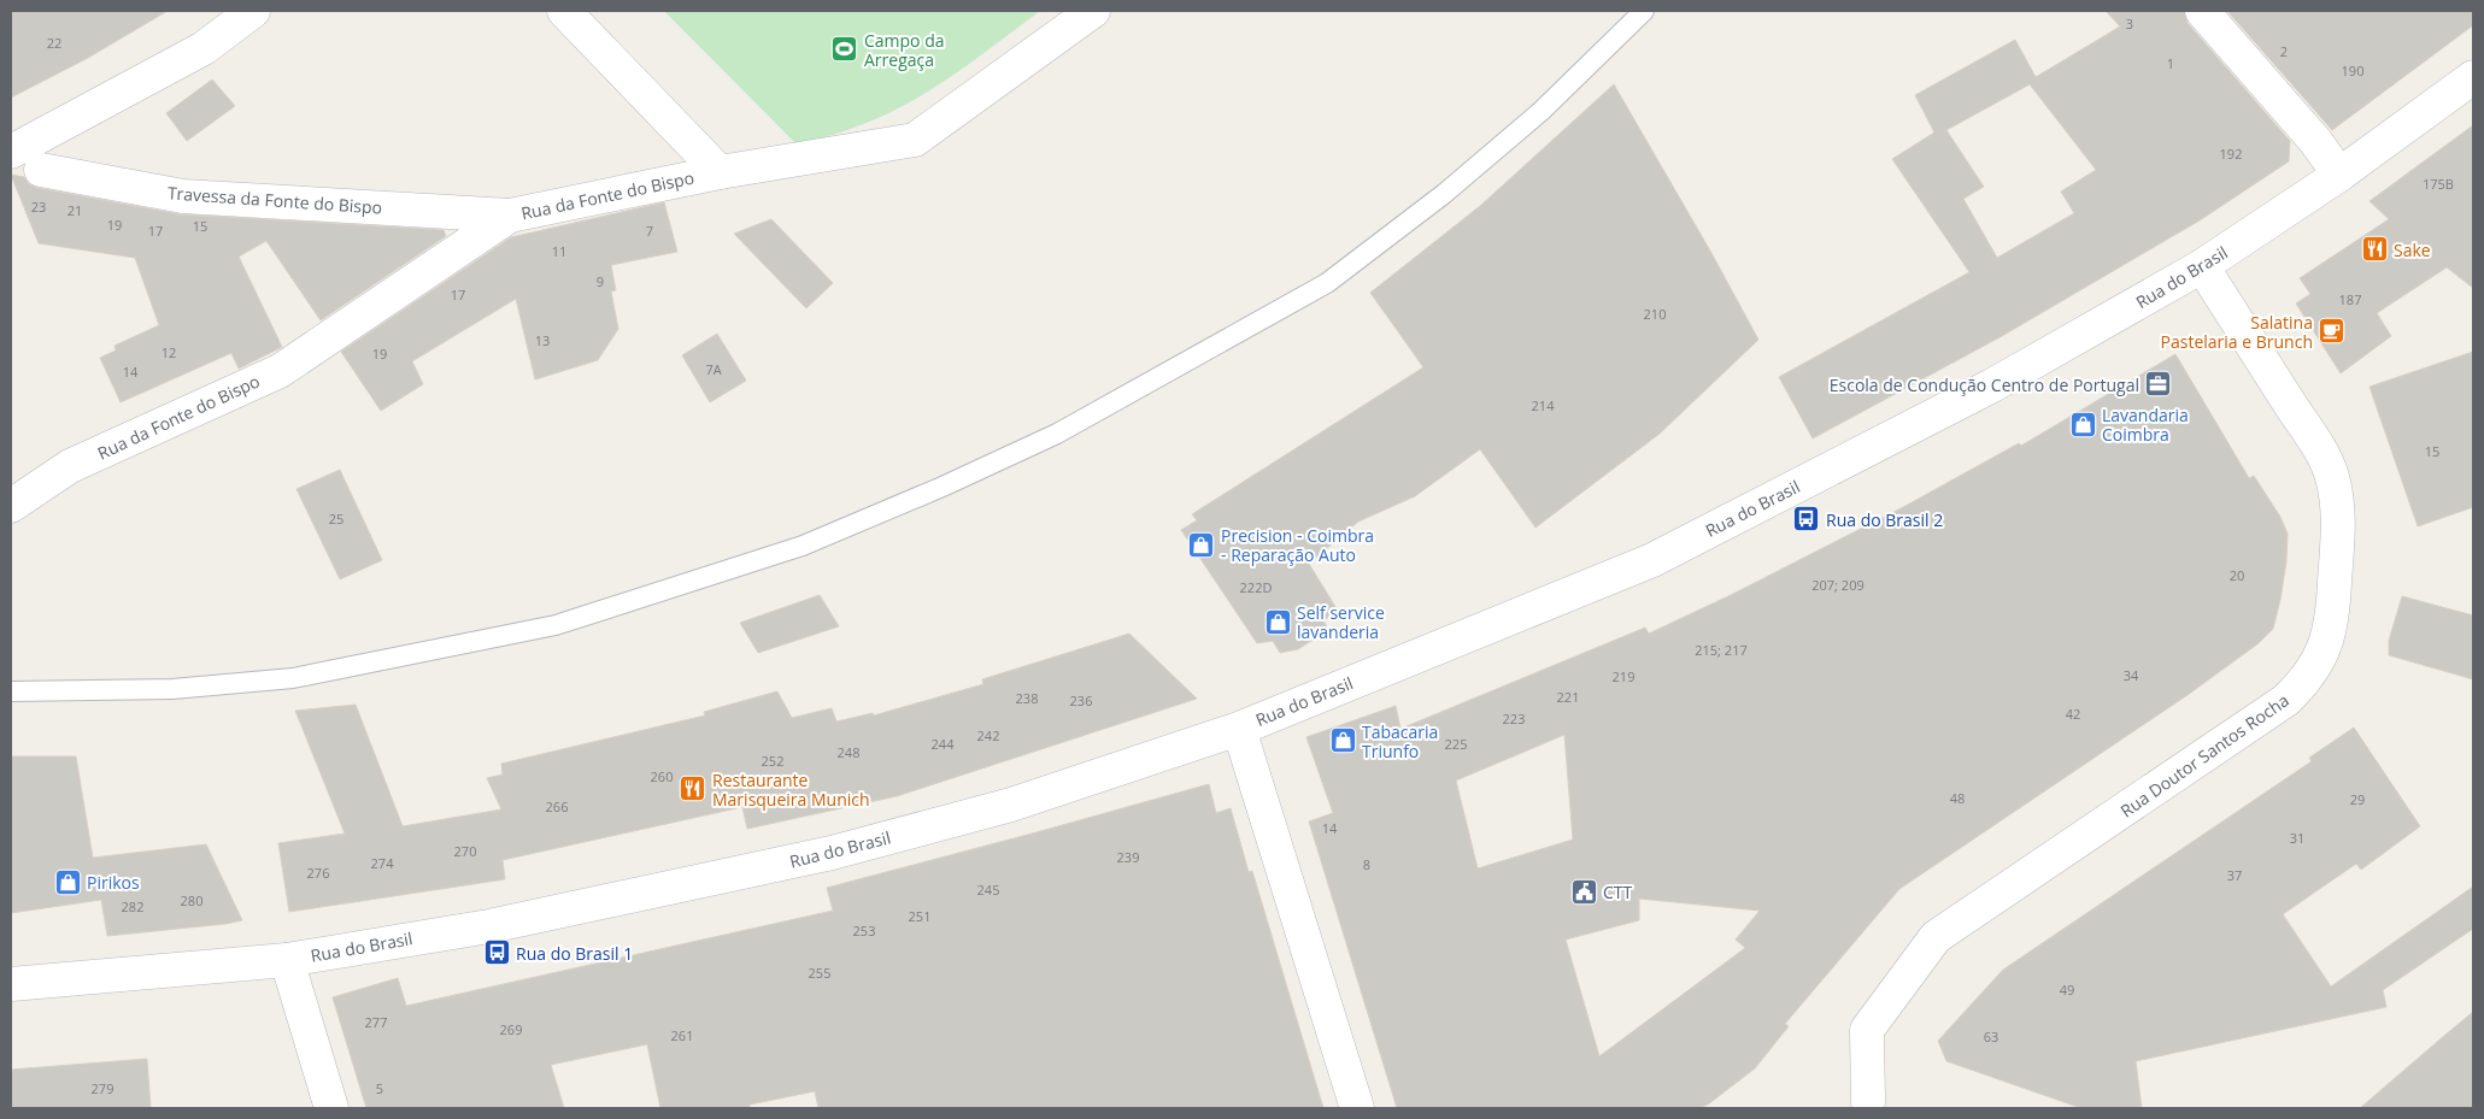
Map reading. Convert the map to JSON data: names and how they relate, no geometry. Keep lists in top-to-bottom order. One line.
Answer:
{"streets":{"street":["Rua da Fonte do Bispo","Travessa da Fonte do Bispo","Rua do Brasil","Rua Doutor Santos Rocha"]},"crossings":[["Rua da Fonte do Bispo","Travessa da Fonte do Bispo"],["Rua do Brasil","Rua Doutor Santos Rocha"]],"places":{"sports":["Campo da Arregaça"],"restaurant":["Sake","Restaurante Marisqueira Munich"],"cafe":["Salatina Pastelaria e Brunch"],"office":["Escola de Condução Centro de Portugal"],"shop":["Lavandaria Coimbra","Precision - Coimbra - Reparação Auto","Self service lavanderia","Tabacaria Triunfo","Pirikos"],"bus stop":["Rua do Brasil 2","Rua do Brasil 1"],"public building":["CTT"]},"house_numbers":["3","22","2","1","190","192","175B","23","21","19","15","17","7","11","9","17","187","210","13","12","19","7A","14","214","15","25","20","207; 209","222D","215; 217","34","219","221","238","236","42","223","242","244","225","248","252","260","48","29","266","14","31","270","239","274","8","276","37","245","280","282","251","253","255","49","277","269","261","63","279","5"]}
